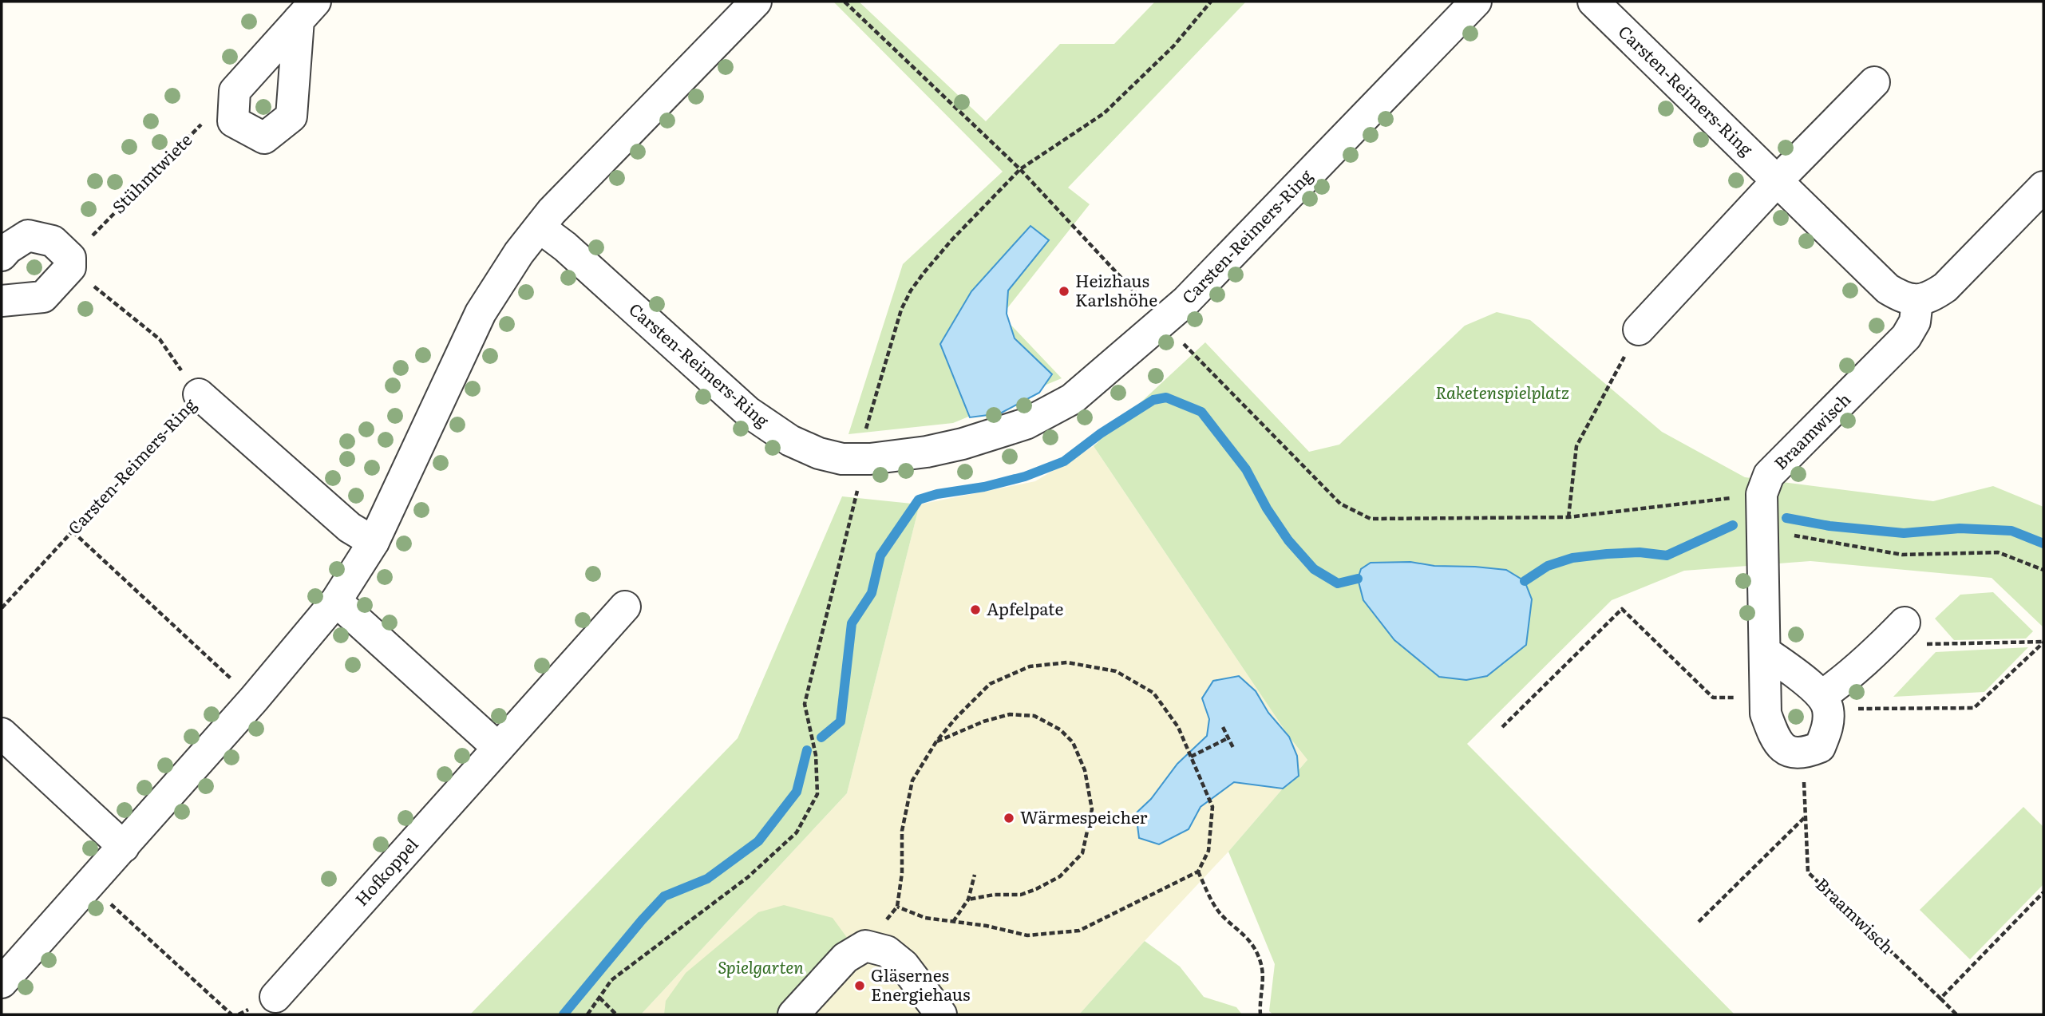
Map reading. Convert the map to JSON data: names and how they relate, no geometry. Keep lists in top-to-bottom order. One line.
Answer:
{"streets":{"street":["Carsten-Reimers-Ring","Braamwisch","Hofkoppel"],"path":["Stühmtwiete"]},"crossings":[["Carsten-Reimers-Ring","Braamwisch"]],"parks":["Raketenspielplatz","Spielgarten"],"places":["Heizhaus Karlshöhe","Apfelpate","Wärmespeicher","Gläsernes Energiehaus"]}
